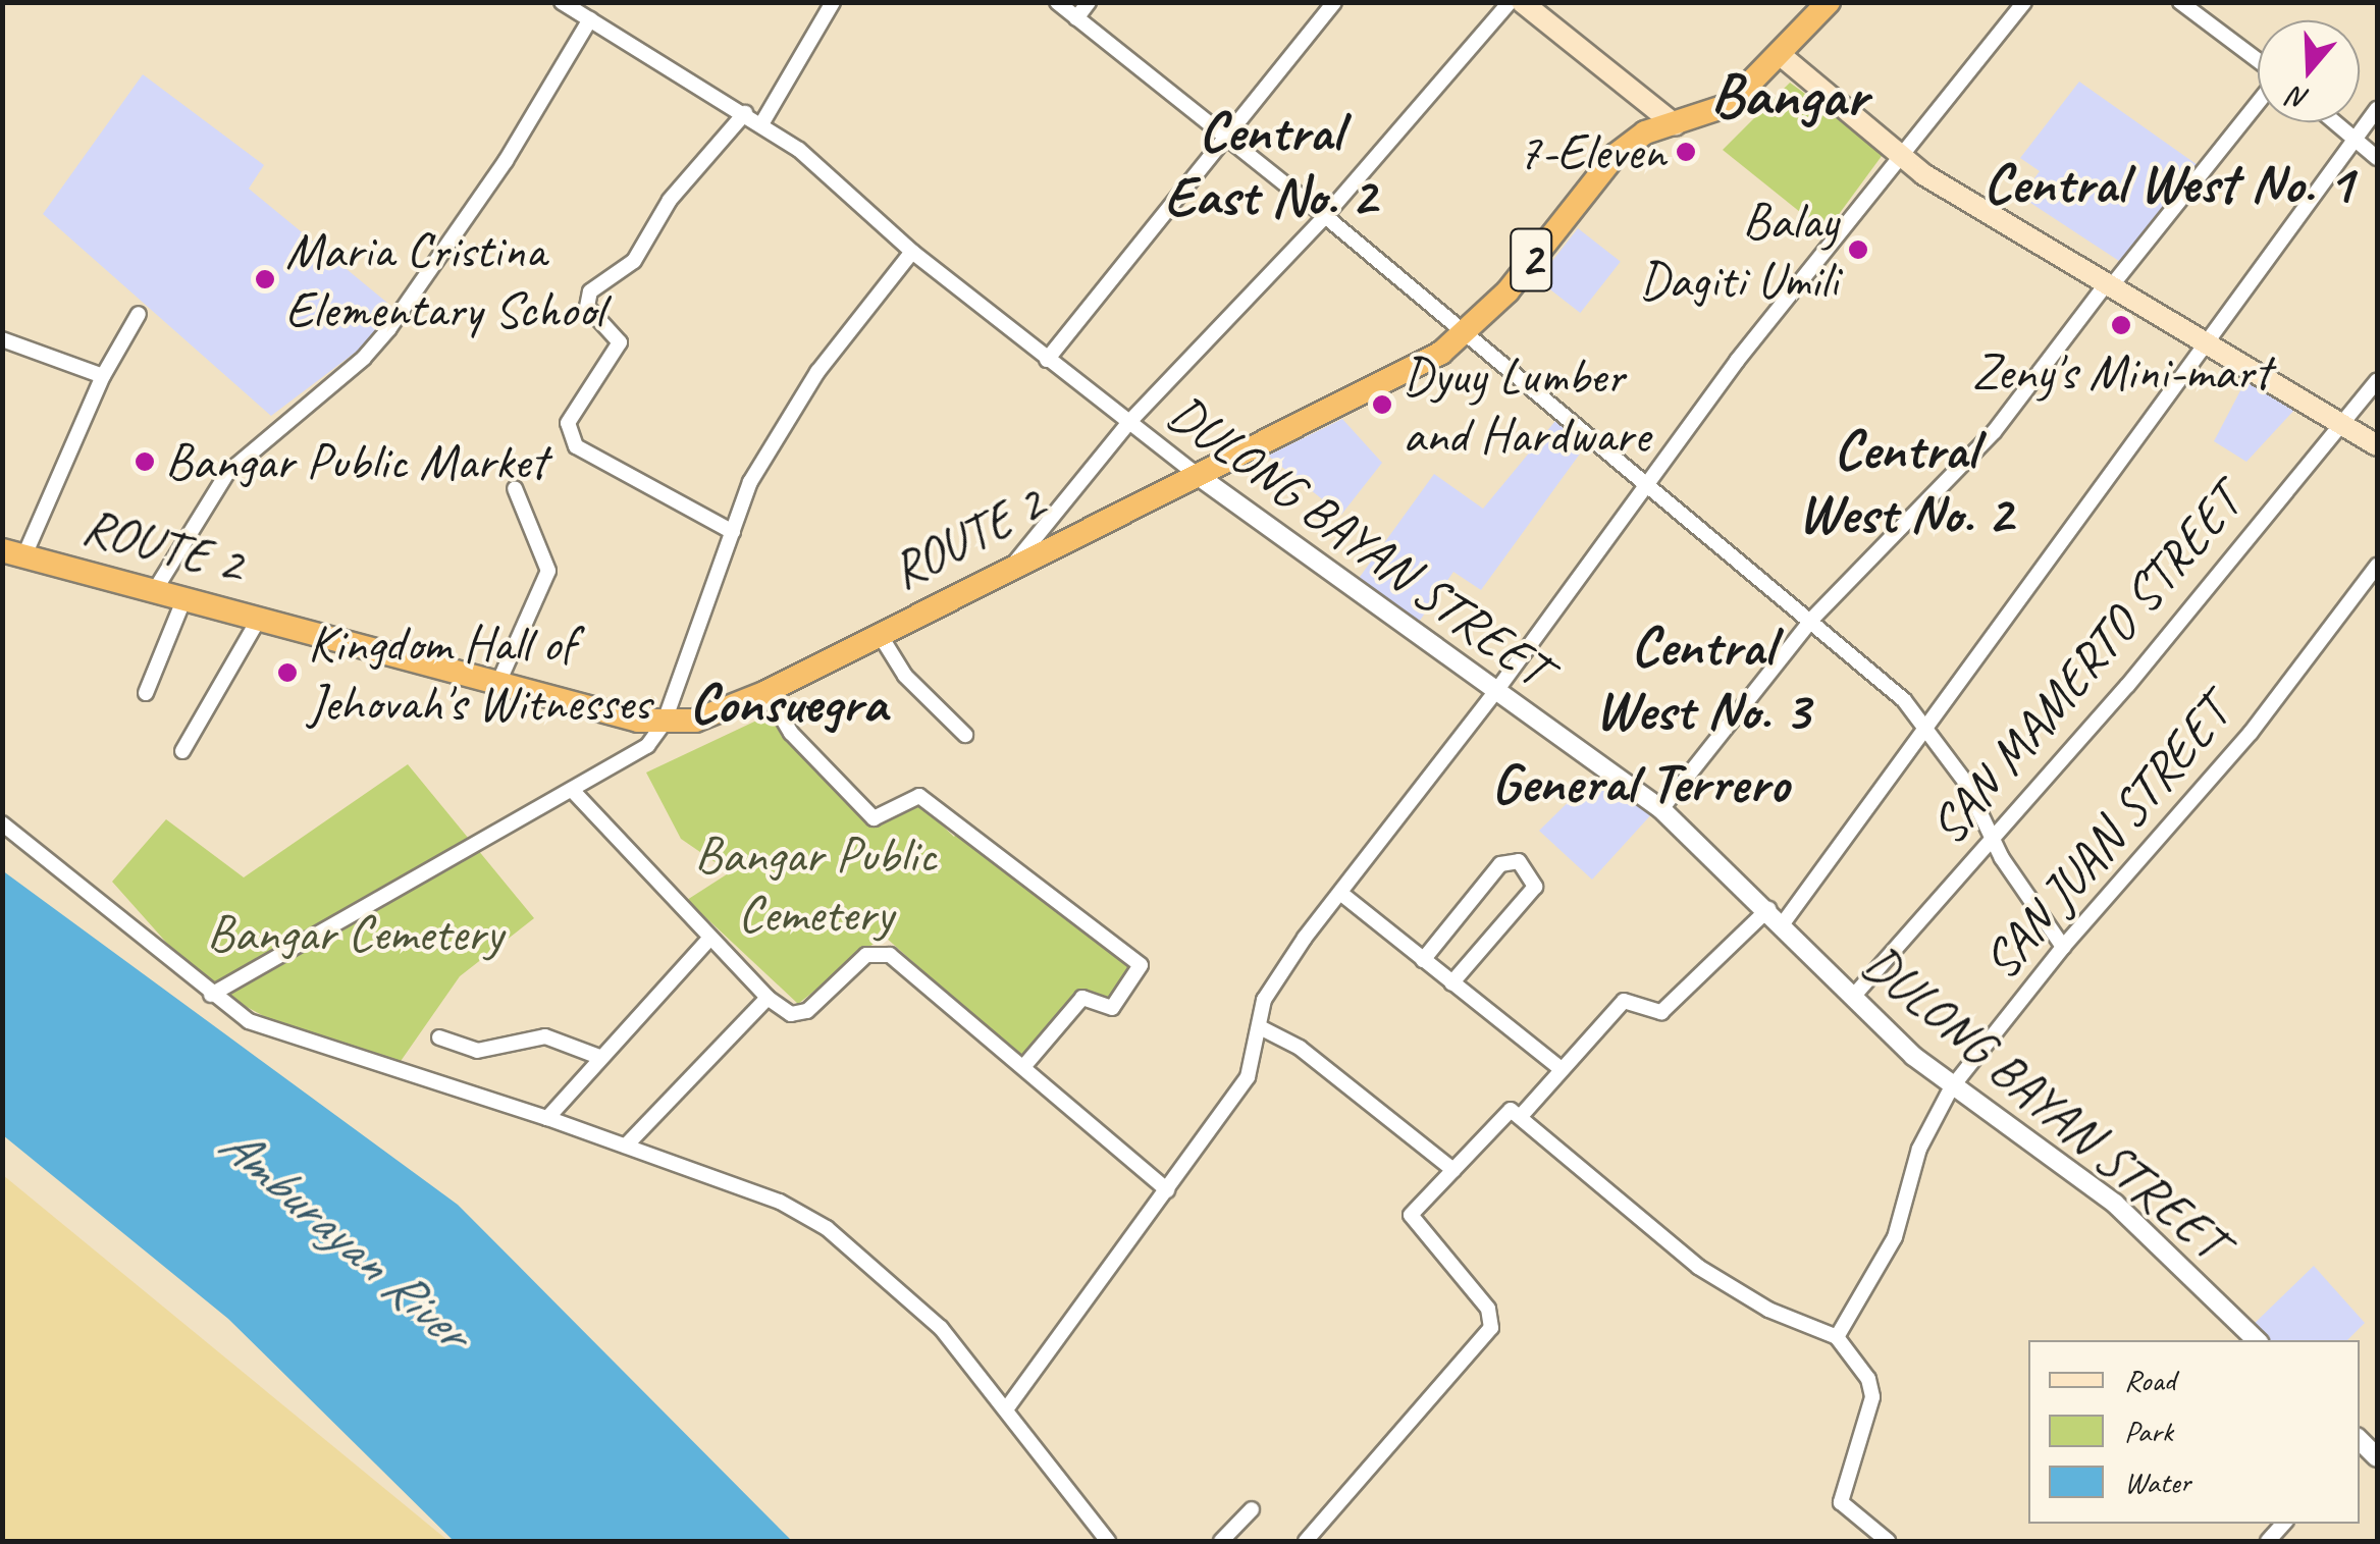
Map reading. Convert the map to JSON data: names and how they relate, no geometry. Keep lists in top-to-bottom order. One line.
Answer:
{"streets":{"highway":["2","ROUTE 2"],"street":["DULONG BAYAN STREET","SAN MAMERTO STREET","SAN JUAN STREET"]},"crossings":[["ROUTE 2","DULONG BAYAN STREET"],["DULONG BAYAN STREET","SAN MAMERTO STREET"],["DULONG BAYAN STREET","SAN JUAN STREET"]],"districts":["Bangar","Central East No. 2","Central West No. 1","Central West No. 2","Central West No. 3","Consuegra","General Terrero"],"water":["Amburayan River"],"parks":["Bangar Public Cemetery","Bangar Cemetery"],"places":["7-Eleven","Balay Dagiti Umili","Maria Cristina Elementary School","Zeny's Mini-mart","Dyuy Lumber and Hardware","Bangar Public Market","Kingdom Hall of Jehovah's Witnesses"],"legend":["Road","Park","Water"],"north":"bottom"}
